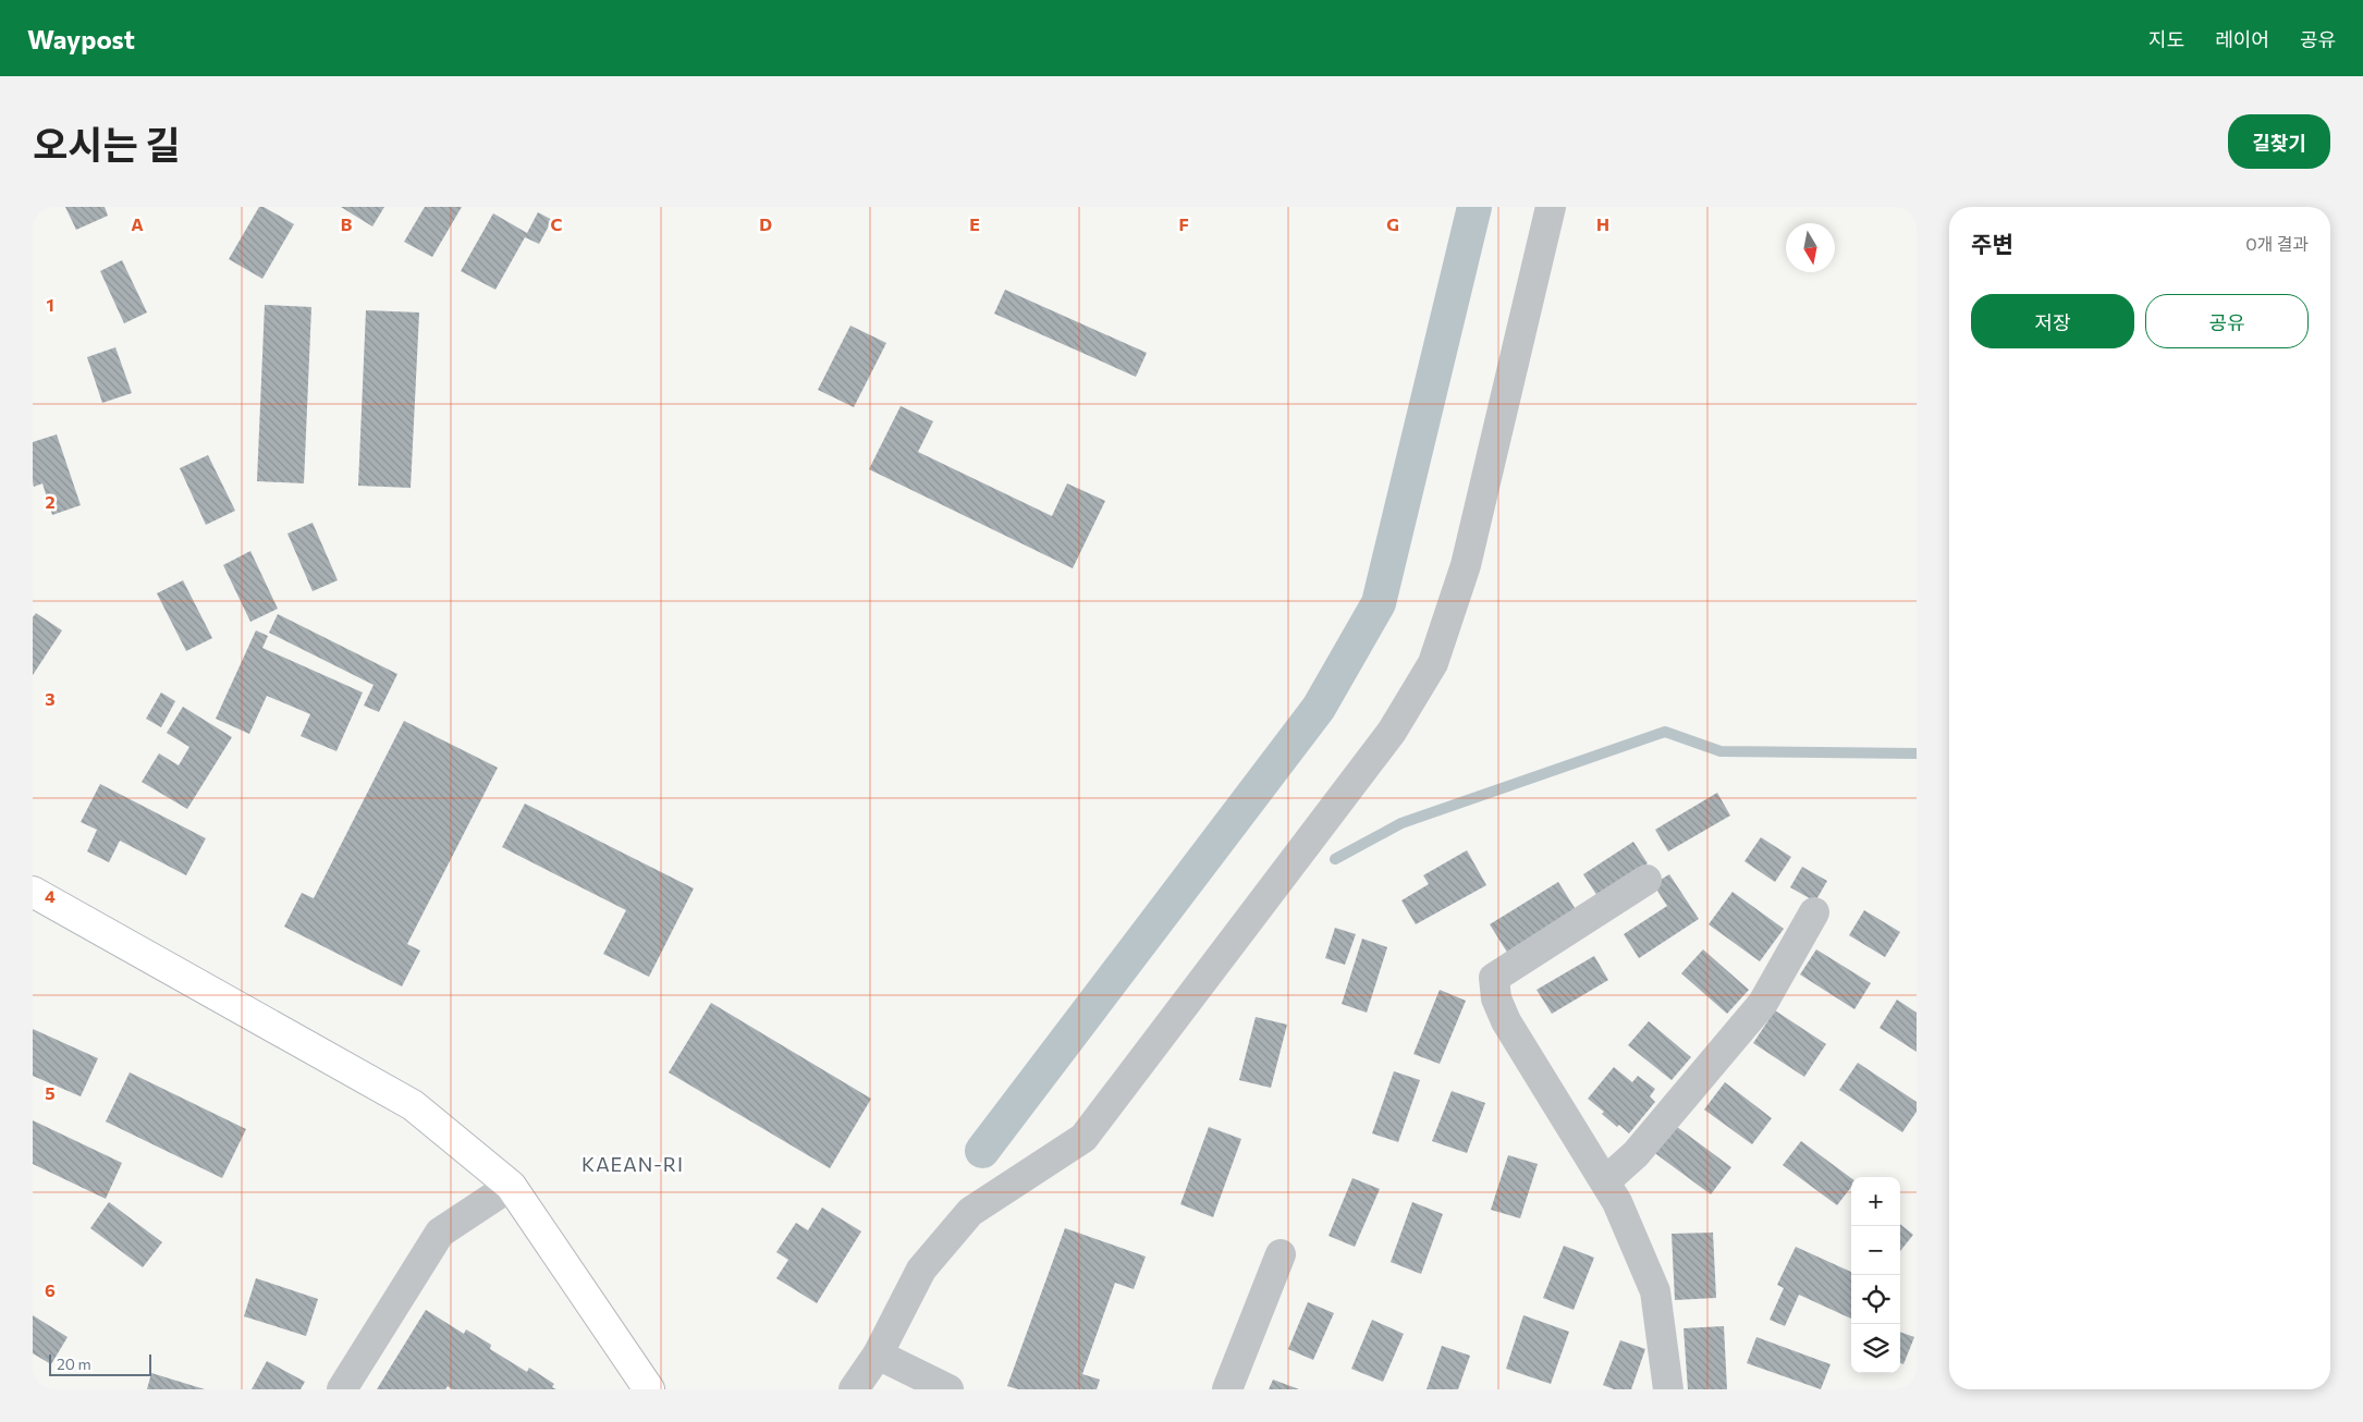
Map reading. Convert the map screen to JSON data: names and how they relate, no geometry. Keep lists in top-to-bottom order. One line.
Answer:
{"districts":["KAEAN-RI"],"scale_bar":"20 m","north":"bottom","page":{"header":"Waypost","nav":["지도","레이어","공유"],"title":"오시는 길","buttons":["길찾기",["저장","공유"]],"heading":["주변","0개 결과"],"map_buttons":["+","−"],"scale":"20 m"},"grid":{"columns":["A","B","C","D","E","F","G","H"],"rows":["1","2","3","4","5","6"]}}
